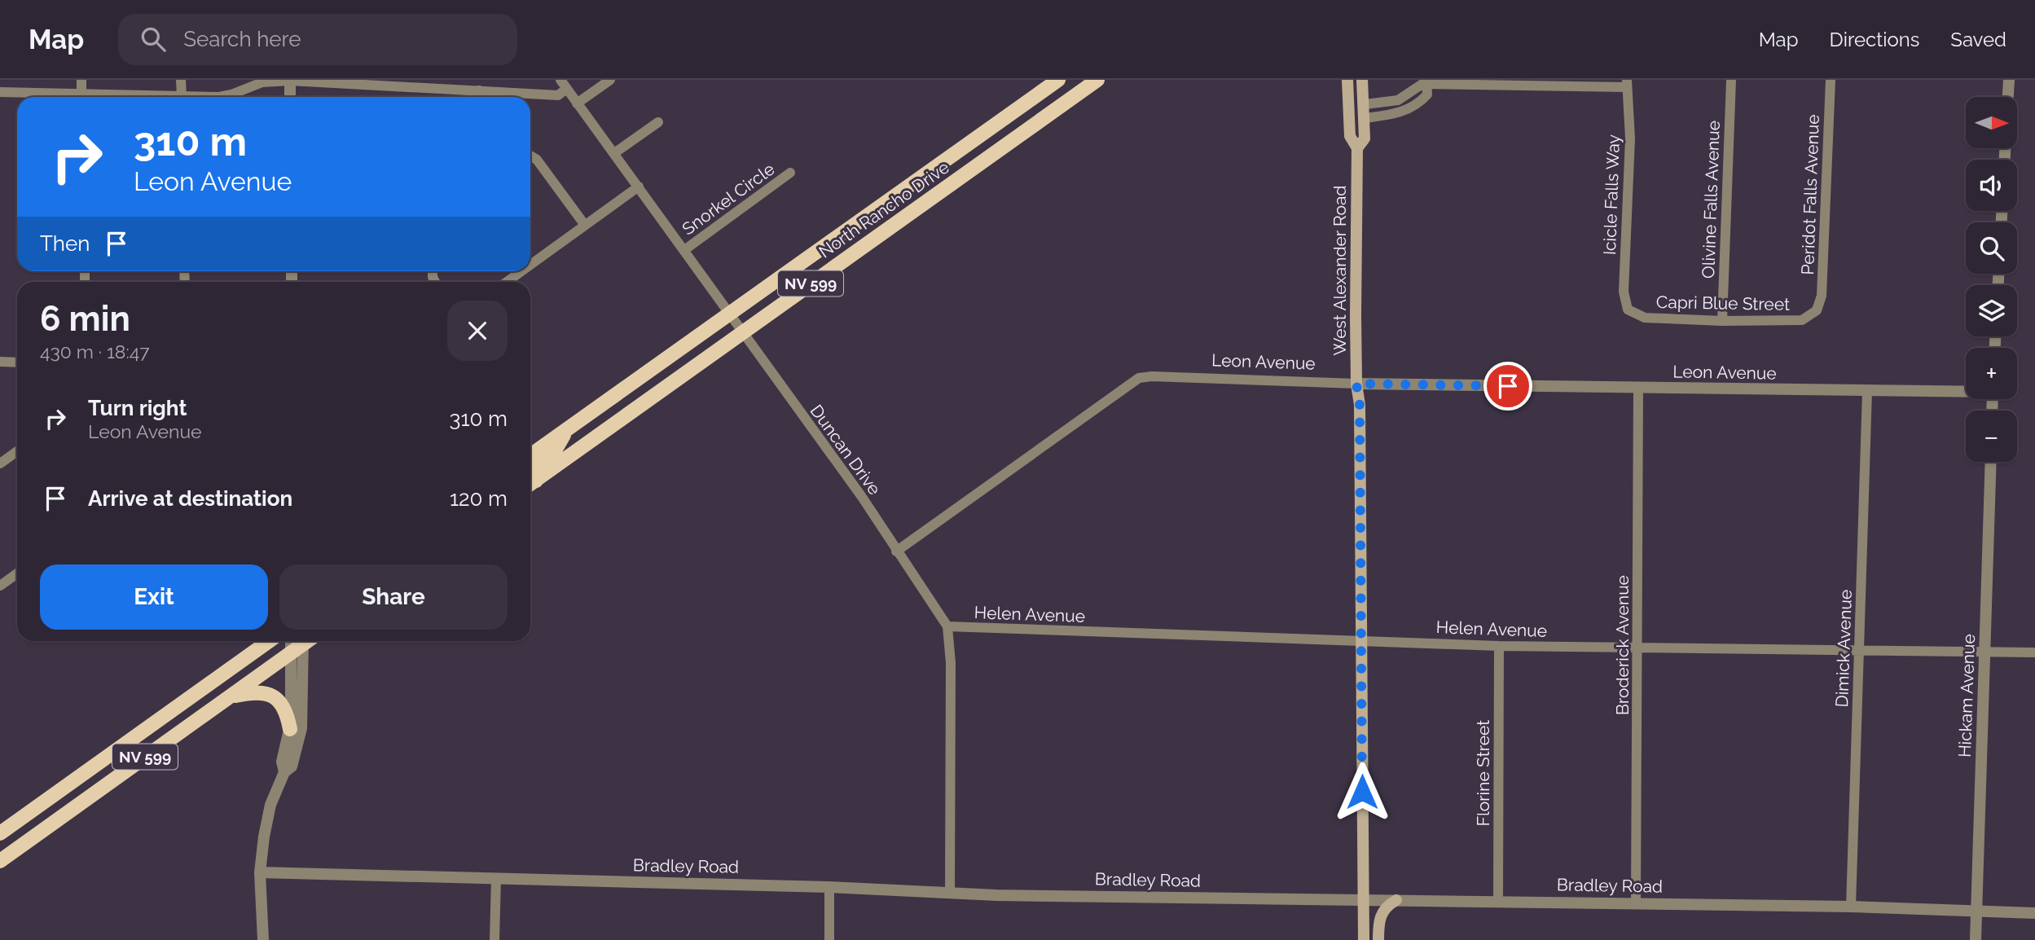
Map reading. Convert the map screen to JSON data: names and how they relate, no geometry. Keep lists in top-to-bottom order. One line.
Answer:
{"streets":{"main road":["North Rancho Drive","West Alexander Road","NV 599"],"street":["Icicle Falls Way","Peridot Falls Avenue","Snorkel Circle","Olivine Falls Avenue","Capri Blue Street","Leon Avenue","Duncan Drive","Helen Avenue","Broderick Avenue","Dimick Avenue","Hickam Avenue","Florine Street","Bradley Road"]},"crossings":[["Icicle Falls Way","Capri Blue Street"],["Peridot Falls Avenue","Capri Blue Street"],["Snorkel Circle","Duncan Drive"],["Olivine Falls Avenue","Capri Blue Street"],["North Rancho Drive","Duncan Drive"],["West Alexander Road","Leon Avenue"],["West Alexander Road","Helen Avenue"],["West Alexander Road","Bradley Road"],["Leon Avenue","Duncan Drive"],["Leon Avenue","Broderick Avenue"],["Leon Avenue","Dimick Avenue"],["Duncan Drive","Helen Avenue"],["Duncan Drive","Bradley Road"],["Helen Avenue","Broderick Avenue"],["Helen Avenue","Dimick Avenue"],["Helen Avenue","Hickam Avenue"],["Helen Avenue","Florine Street"],["Broderick Avenue","Bradley Road"],["Dimick Avenue","Bradley Road"],["Hickam Avenue","Bradley Road"],["Florine Street","Bradley Road"]],"north":"right","page":{"header":"Map","search":"Search here","nav":["Map","Directions","Saved"],"map_buttons":["+","−"],"turn":["310 m","Leon Avenue"],"then":"Then","heading":["6 min","430 m · 18:47"],"list":[{"name":"Turn right","note":"Leon Avenue","value":"310 m"},{"name":"Arrive at destination","value":"120 m"}],"buttons":["Exit","Share"]}}
